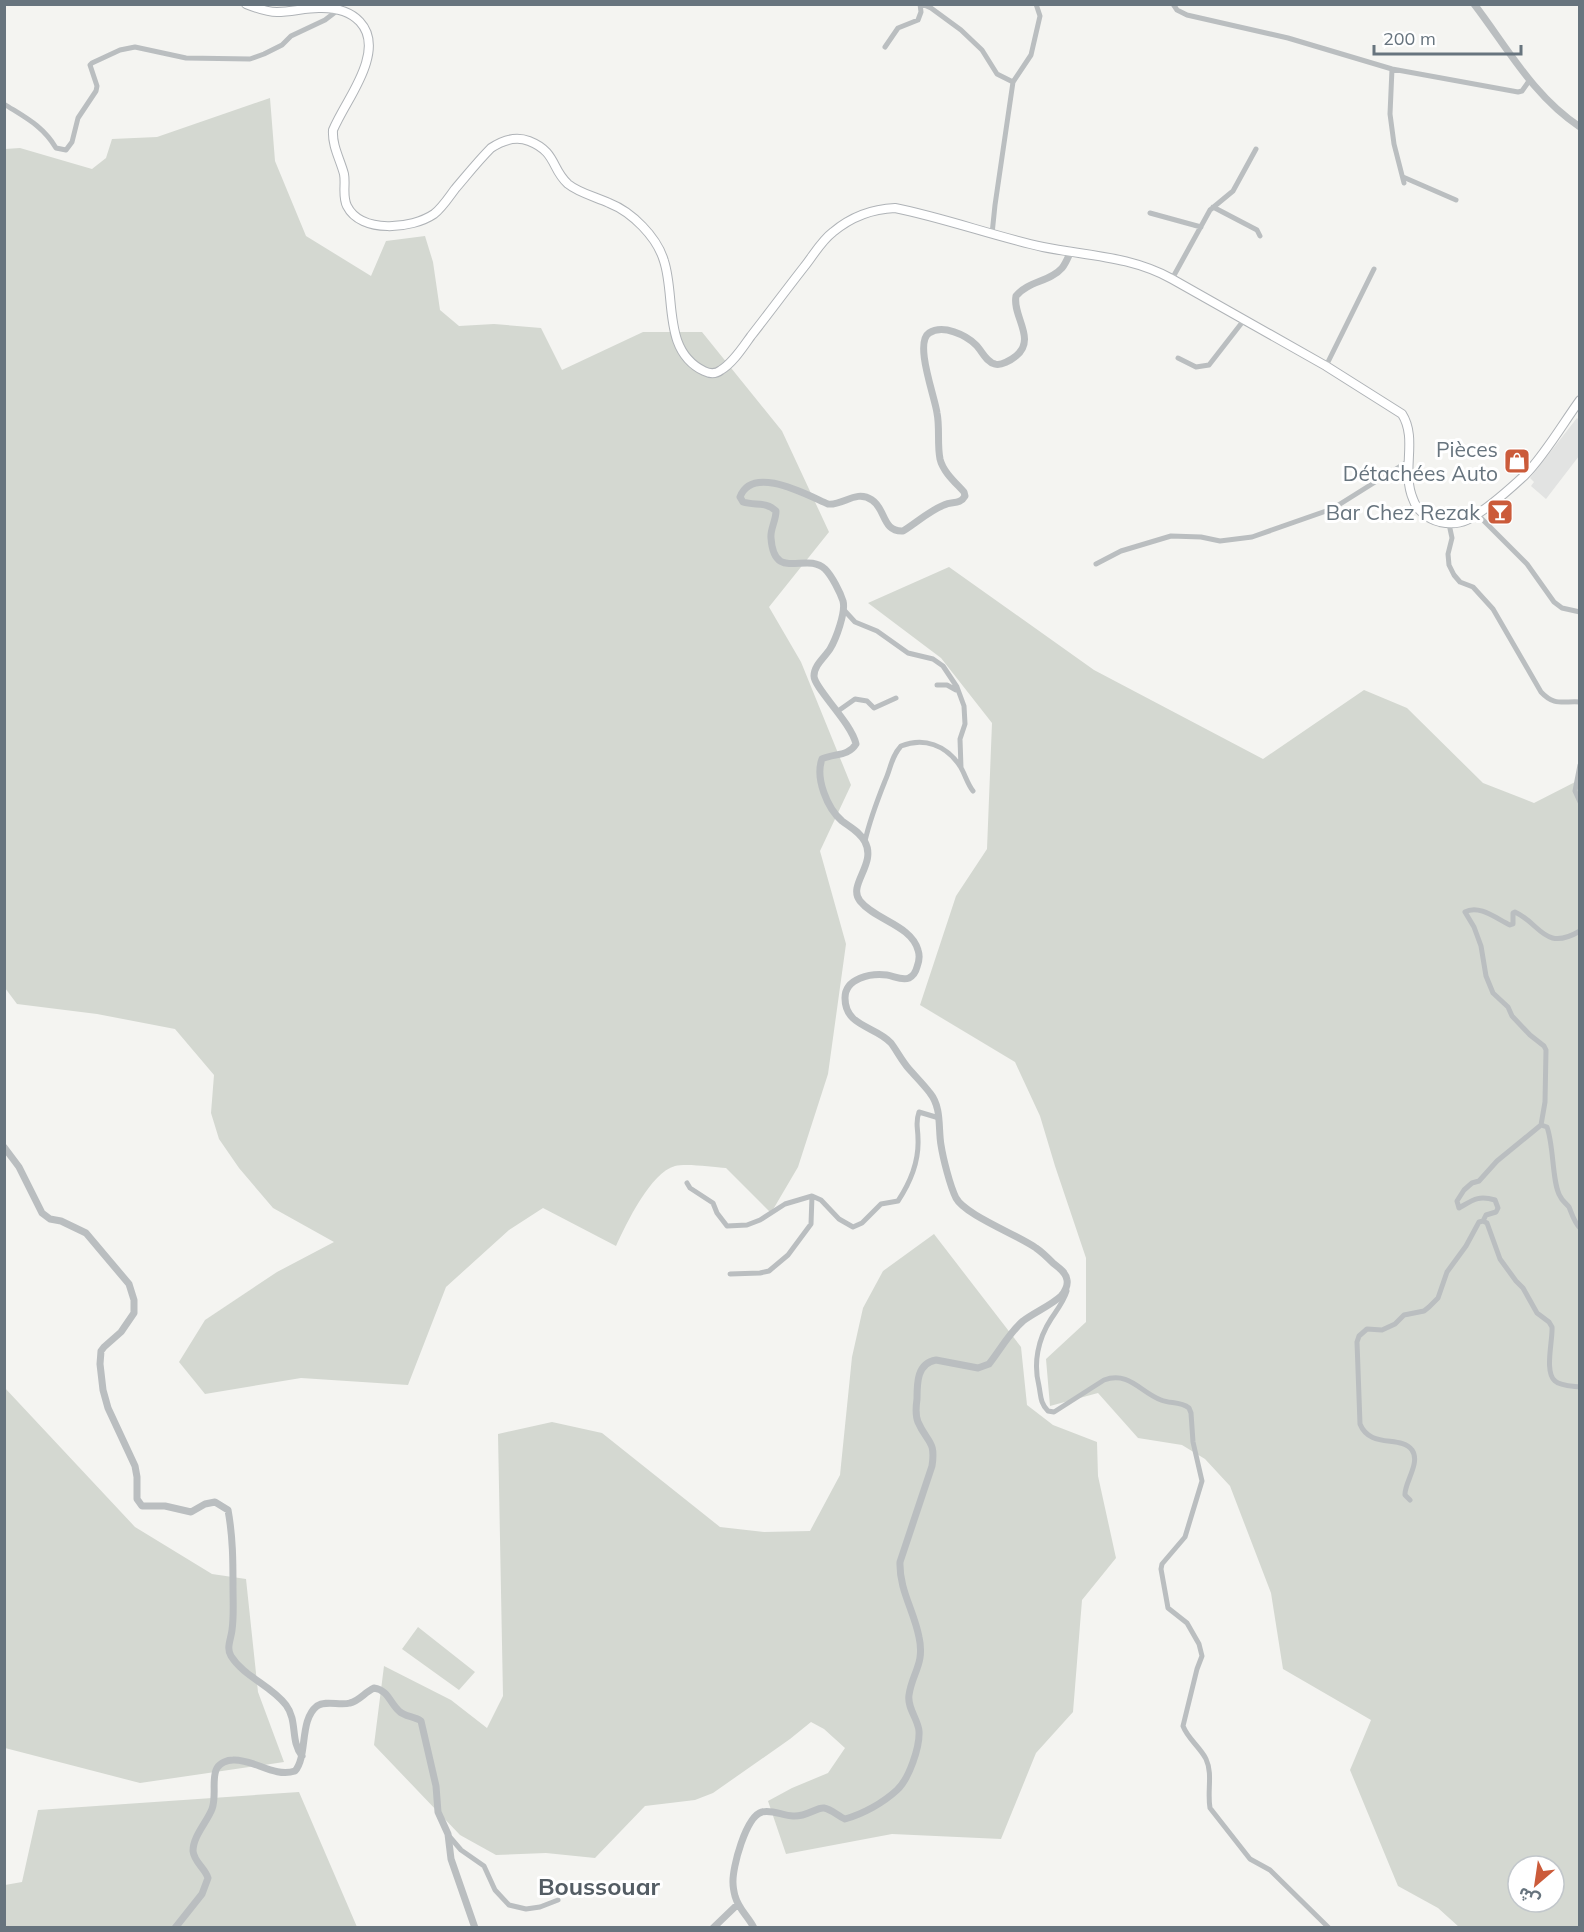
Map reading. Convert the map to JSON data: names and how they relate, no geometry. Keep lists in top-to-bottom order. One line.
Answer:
{"districts":["Boussouar"],"places":{"shop":["Pièces Détachées Auto"],"bar":["Bar Chez Rezak"]},"scale_bar":"200 m","north":"bottom left"}
